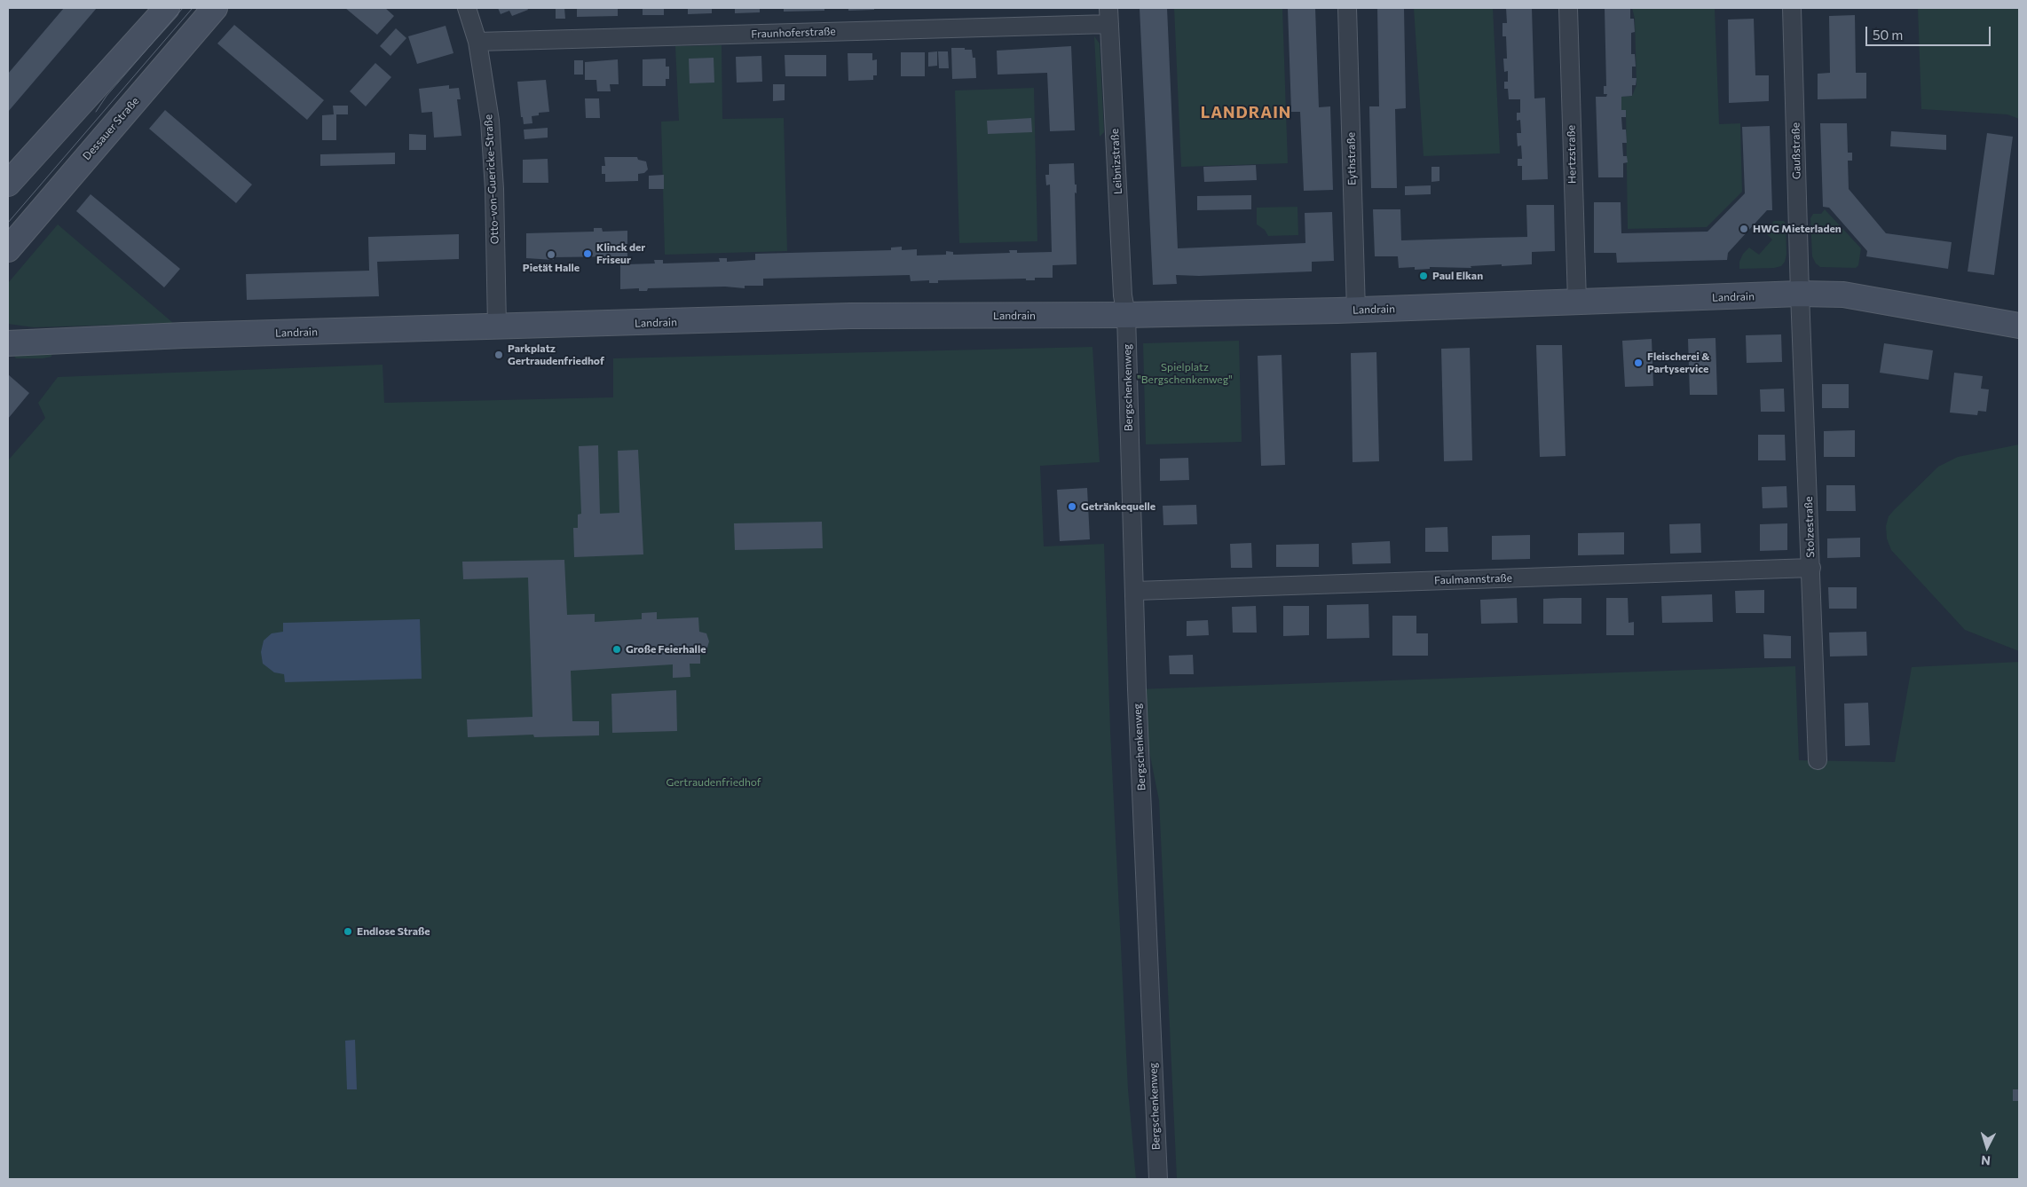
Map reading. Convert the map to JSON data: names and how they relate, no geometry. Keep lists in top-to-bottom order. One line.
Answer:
{"streets":{"street":["Fraunhoferstraße","Dessauer Straße","Gaußstraße","Hertzstraße","Eythstraße","Leibnizstraße","Otto-von-Guericke-Straße","Landrain","Bergschenkenweg","Stolzestraße","Faulmannstraße"]},"crossings":[["Fraunhoferstraße","Leibnizstraße"],["Fraunhoferstraße","Otto-von-Guericke-Straße"],["Gaußstraße","Landrain"],["Gaußstraße","Stolzestraße"],["Hertzstraße","Landrain"],["Eythstraße","Landrain"],["Leibnizstraße","Landrain"],["Leibnizstraße","Bergschenkenweg"],["Otto-von-Guericke-Straße","Landrain"],["Landrain","Bergschenkenweg"],["Landrain","Stolzestraße"],["Bergschenkenweg","Faulmannstraße"],["Stolzestraße","Faulmannstraße"]],"districts":["LANDRAIN"],"parks":["Spielplatz \"Bergschenkenweg\"","Gertraudenfriedhof"],"places":["HWG Mieterladen","Klinck der Friseur","Pietät Halle","Paul Elkan","Parkplatz Gertraudenfriedhof","Fleischerei & Partyservice","Getränkequelle","Große Feierhalle","Endlose Straße"],"scale_bar":"50 m","north":"bottom"}
